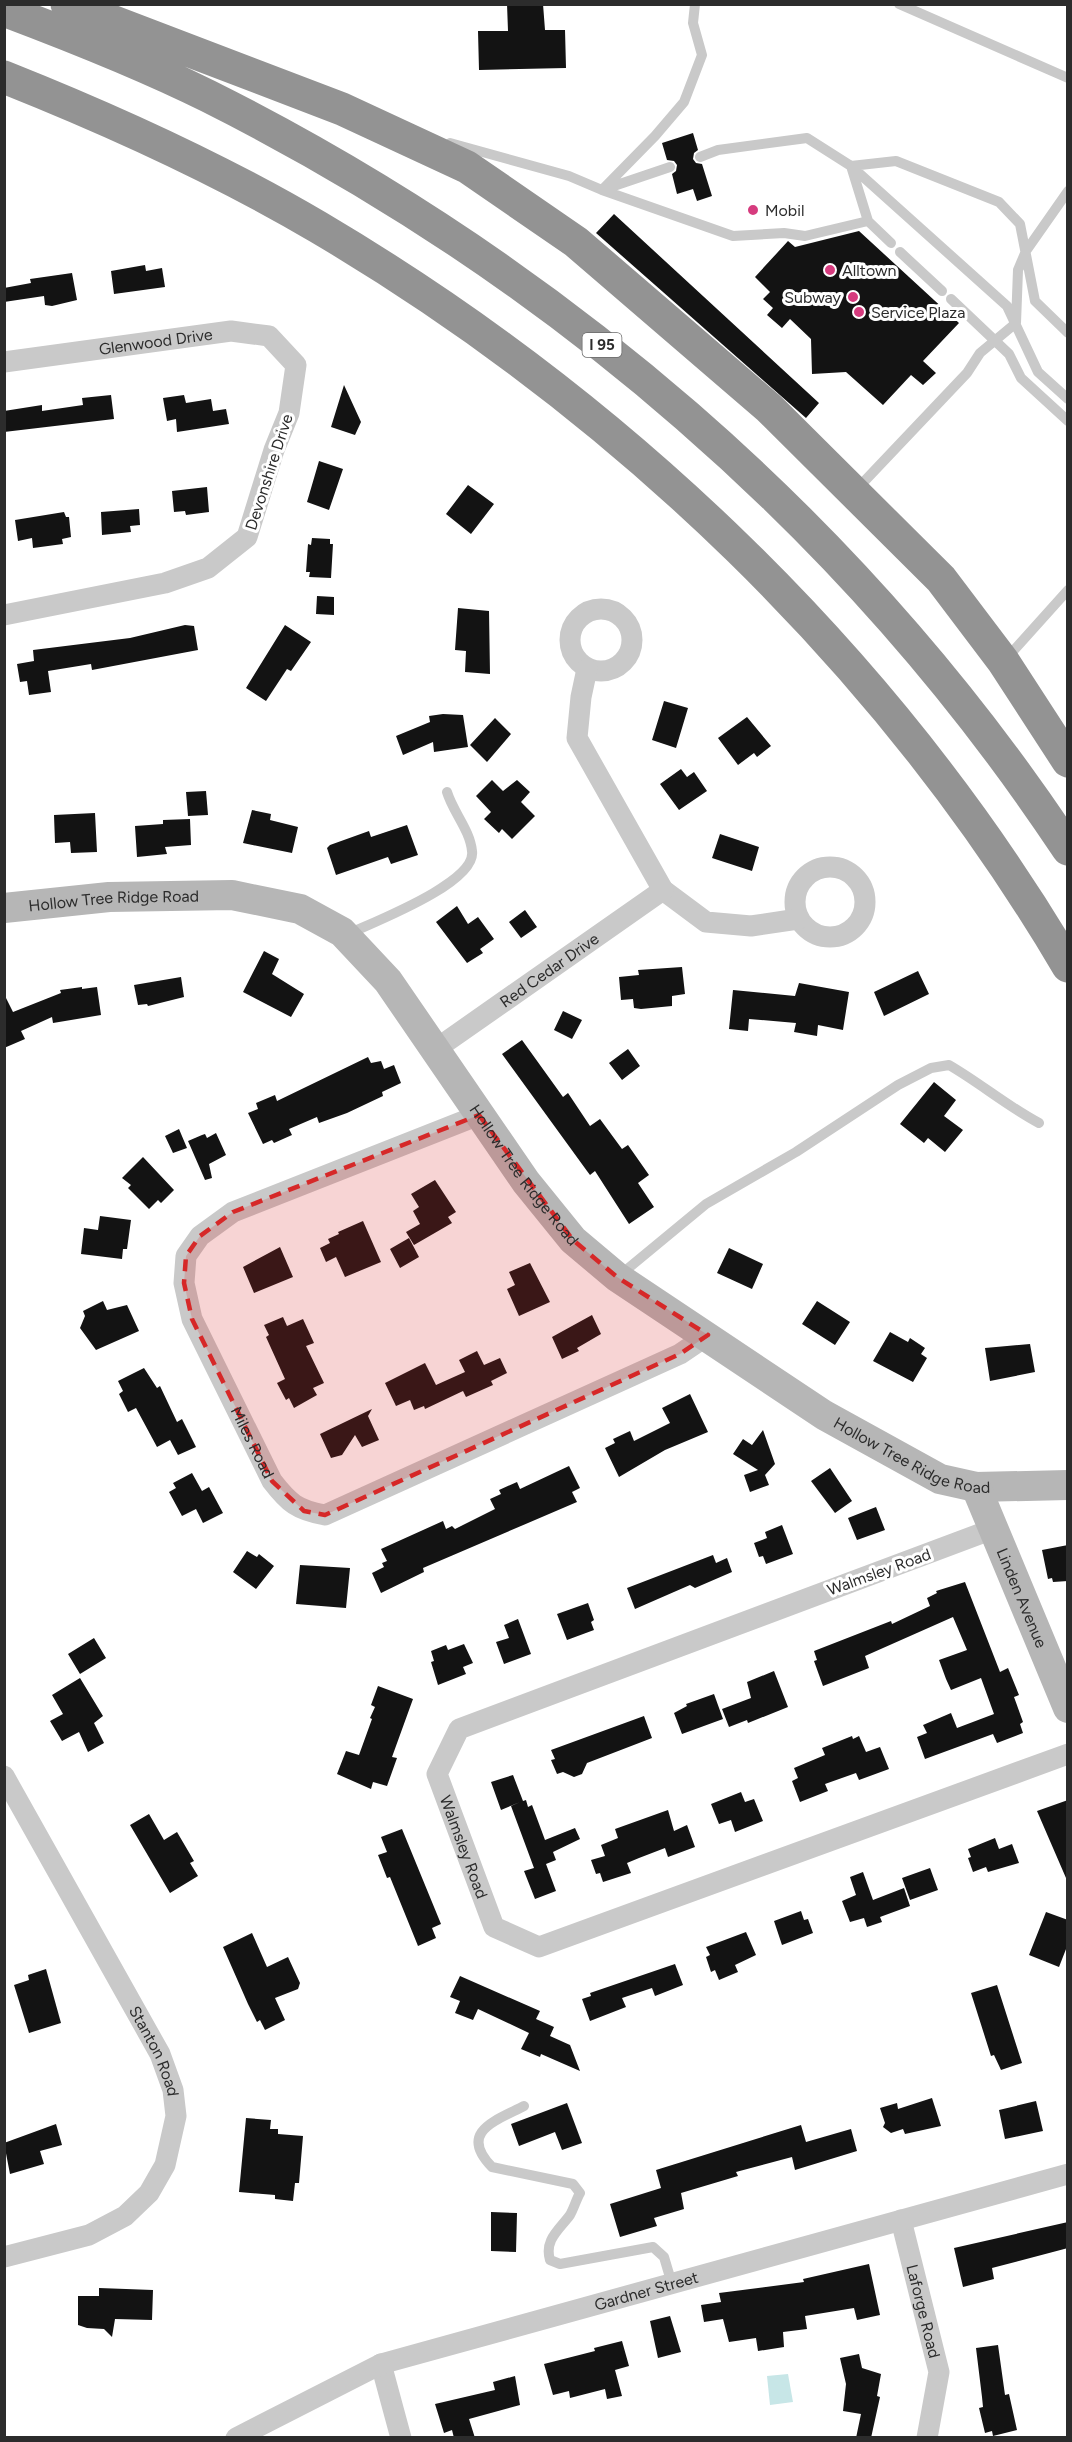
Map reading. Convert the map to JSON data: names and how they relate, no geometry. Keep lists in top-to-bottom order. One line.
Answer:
{"streets":{"highway":["I 95"],"main road":["Hollow Tree Ridge Road","Linden Avenue"],"street":["Glenwood Drive","Devonshire Drive","Red Cedar Drive","Miles Road","Walmsley Road","Stanton Road","Gardner Street","Laforge Road"]},"crossings":[["Glenwood Drive","Devonshire Drive"],["Hollow Tree Ridge Road","Red Cedar Drive"],["Hollow Tree Ridge Road","Miles Road"],["Hollow Tree Ridge Road","Linden Avenue"],["Walmsley Road","Linden Avenue"],["Gardner Street","Laforge Road"]],"places":["Mobil","Alltown","Subway","Service Plaza"]}
